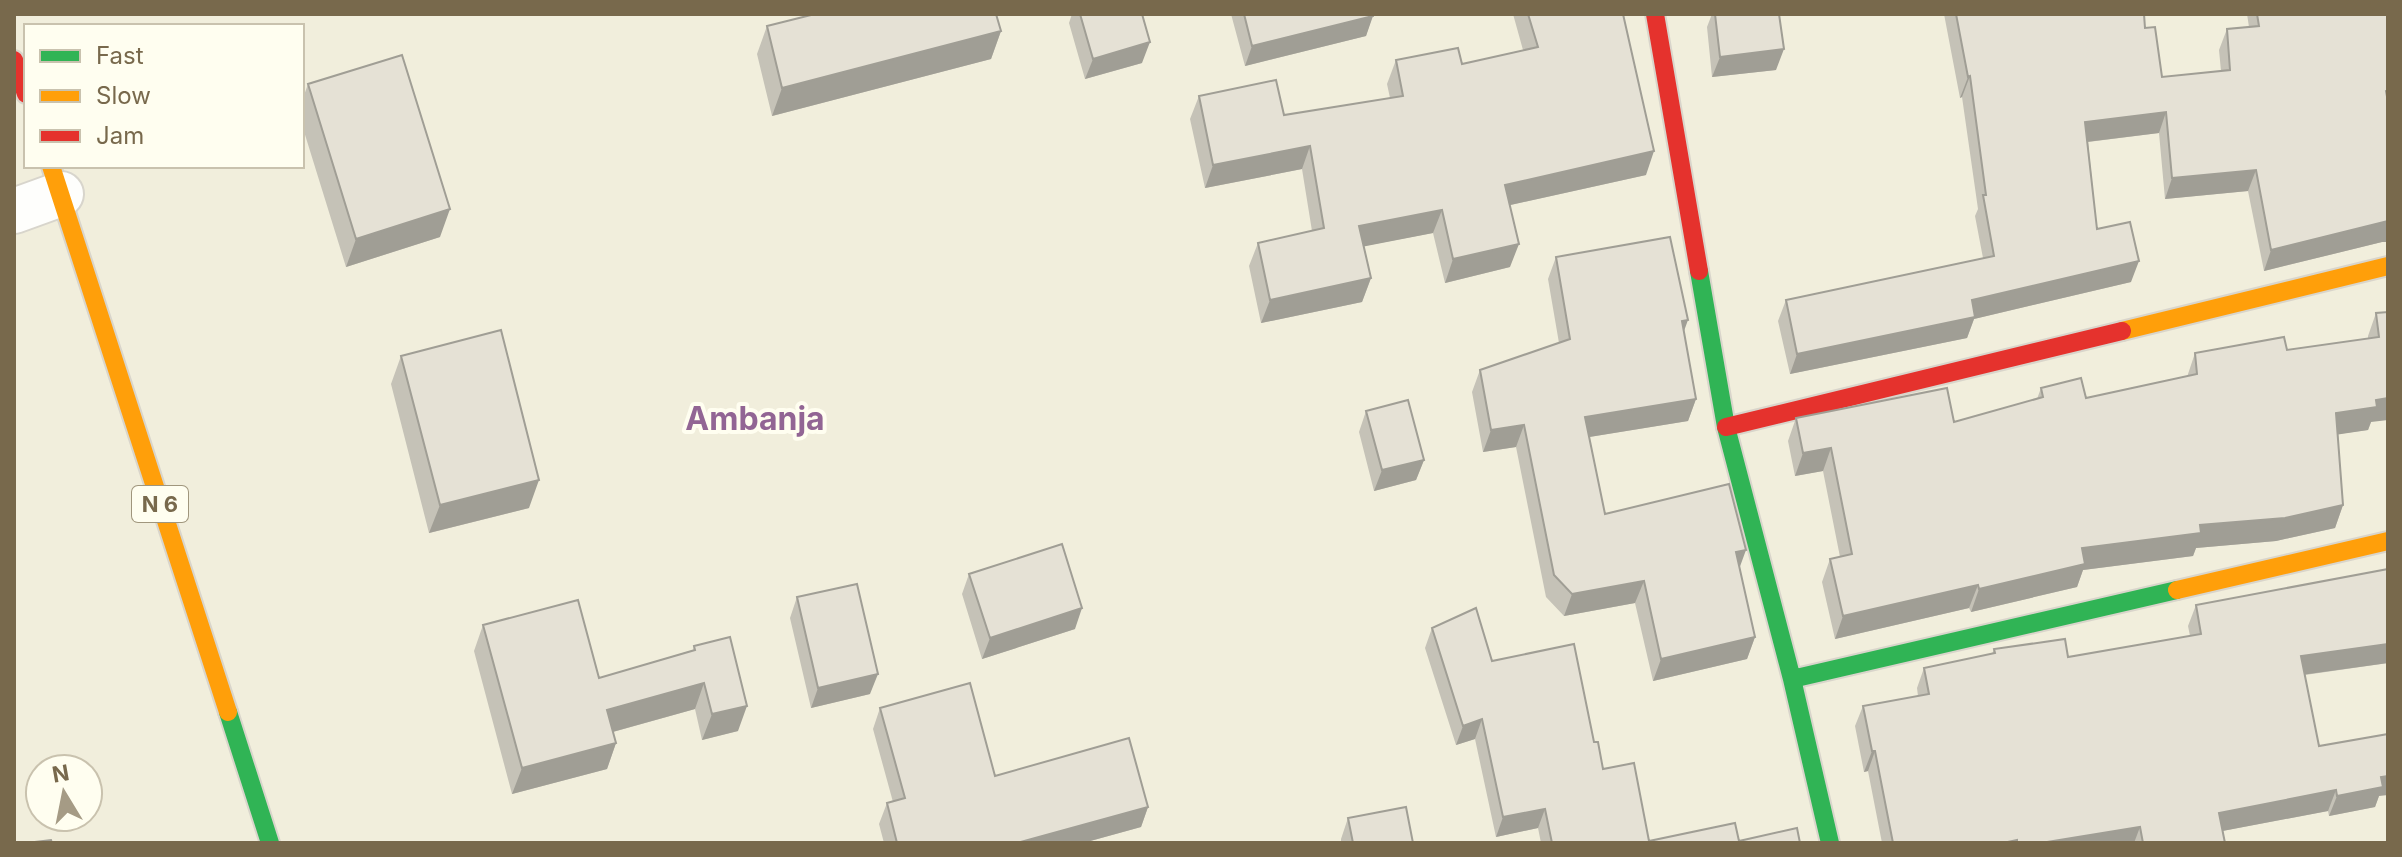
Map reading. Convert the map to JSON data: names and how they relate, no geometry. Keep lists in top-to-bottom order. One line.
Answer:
{"streets":{"street":["N 6"]},"districts":["Ambanja"],"legend":["Fast","Slow","Jam"],"north":"top"}
